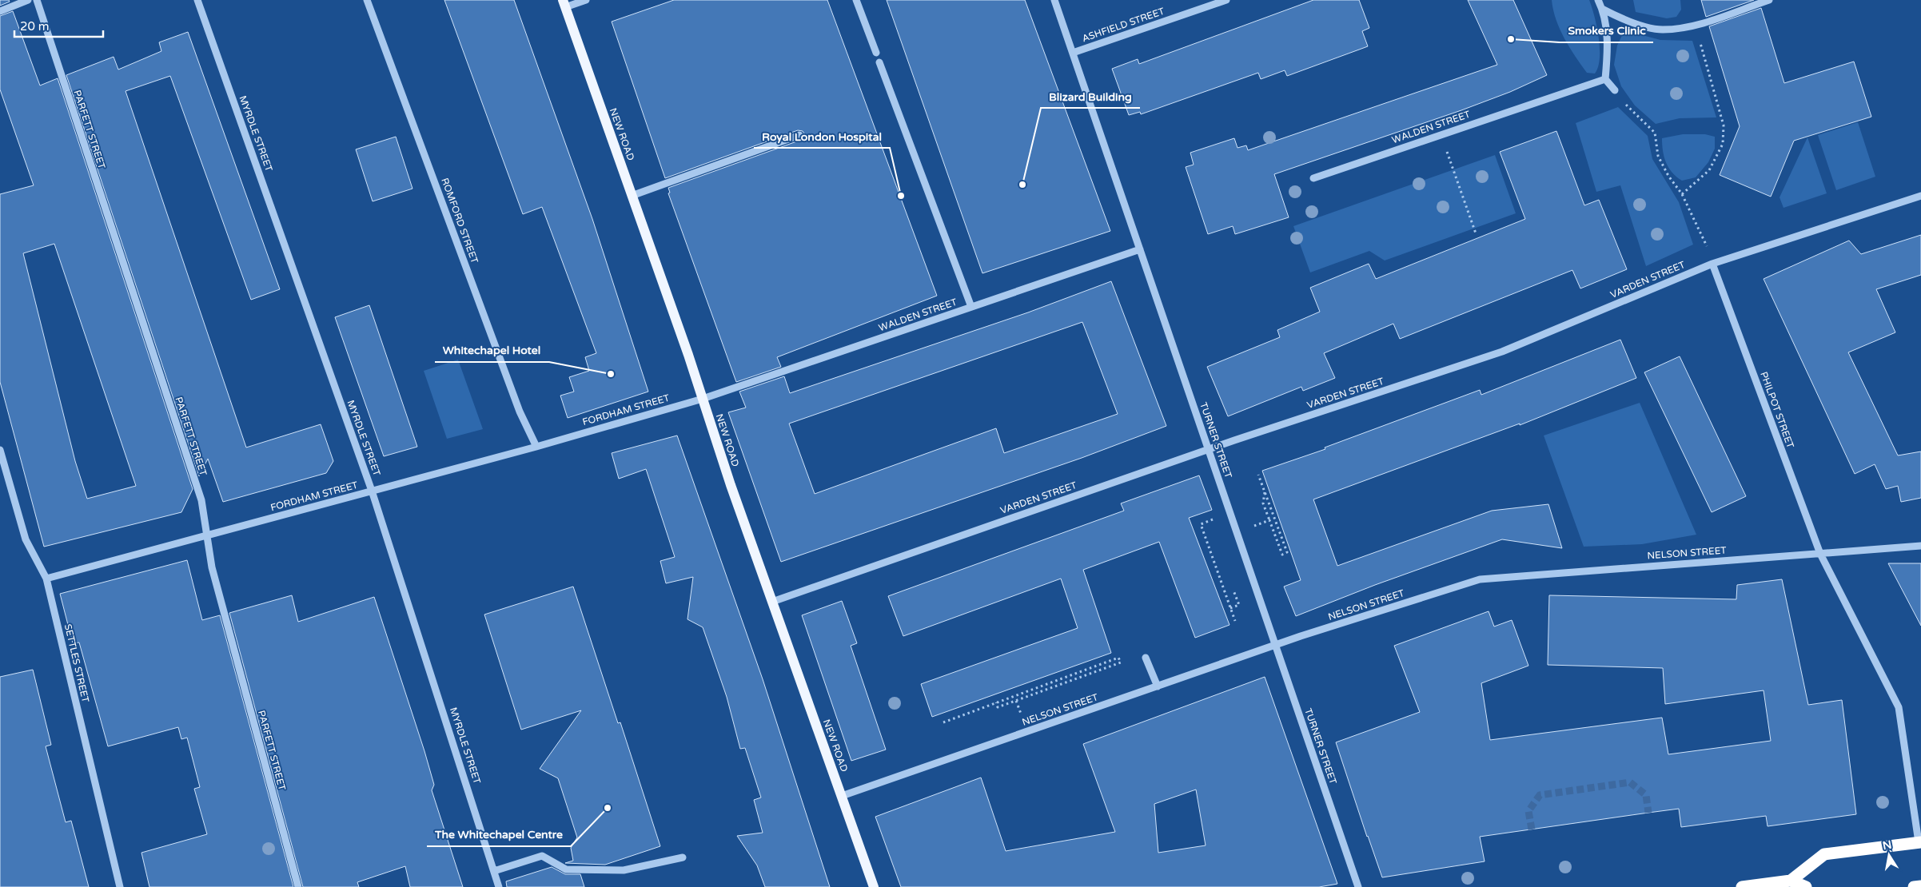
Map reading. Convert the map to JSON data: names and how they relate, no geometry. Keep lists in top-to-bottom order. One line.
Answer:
{"streets":{"main road":["NEW ROAD"],"street":["ASHFIELD STREET","WALDEN STREET","PARFETT STREET","MYRDLE STREET","ROMFORD STREET","VARDEN STREET","FORDHAM STREET","PHILPOT STREET","TURNER STREET","NELSON STREET","SETTLES STREET"]},"crossings":[["ASHFIELD STREET","TURNER STREET"],["WALDEN STREET","NEW ROAD"],["WALDEN STREET","FORDHAM STREET"],["WALDEN STREET","TURNER STREET"],["PARFETT STREET","FORDHAM STREET"],["MYRDLE STREET","FORDHAM STREET"],["NEW ROAD","VARDEN STREET"],["NEW ROAD","FORDHAM STREET"],["NEW ROAD","NELSON STREET"],["ROMFORD STREET","FORDHAM STREET"],["VARDEN STREET","PHILPOT STREET"],["VARDEN STREET","TURNER STREET"],["FORDHAM STREET","SETTLES STREET"],["PHILPOT STREET","NELSON STREET"],["TURNER STREET","NELSON STREET"]],"places":["Smokers Clinic","Blizard Building","Royal London Hospital","Whitechapel Hotel","The Whitechapel Centre"],"scale_bar":"20 m","north":"top"}
